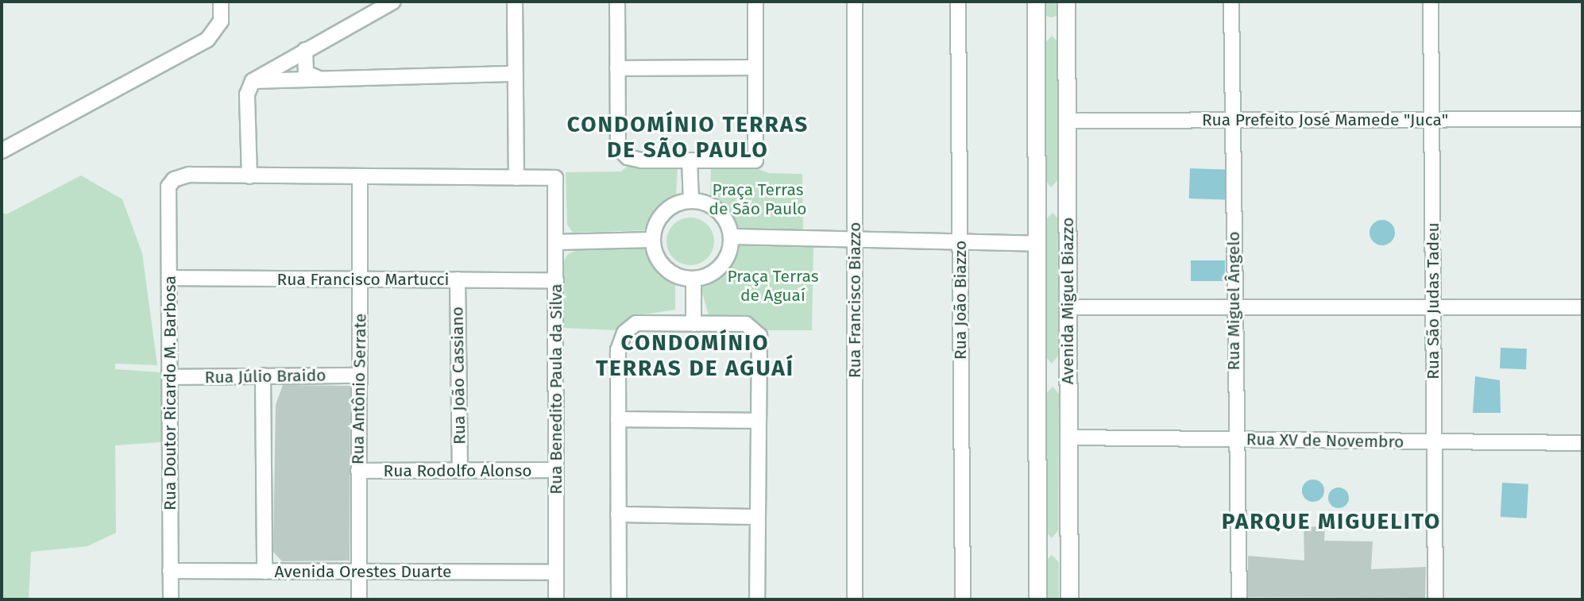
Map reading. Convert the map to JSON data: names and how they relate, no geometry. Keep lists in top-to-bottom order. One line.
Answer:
{"streets":{"street":["Rua Prefeito José Mamede \"Juca\"","Rua Francisco Martucci","Rua Francisco Biazzo","Rua João Biazzo","Avenida Miguel Biazzo","Rua Miguel Ângelo","Rua São Judas Tadeu","Rua João Cassiano","Rua Júlio Braido","Rua Antônio Serrate","Rua Benedito Paula da Silva","Rua Doutor Ricardo M. Barbosa","Rua XV de Novembro","Rua Rodolfo Alonso","Avenida Orestes Duarte"]},"crossings":[["Rua Prefeito José Mamede \"Juca\"","Avenida Miguel Biazzo"],["Rua Prefeito José Mamede \"Juca\"","Rua Miguel Ângelo"],["Rua Prefeito José Mamede \"Juca\"","Rua São Judas Tadeu"],["Rua Francisco Martucci","Rua João Cassiano"],["Rua Francisco Martucci","Rua Antônio Serrate"],["Rua Francisco Martucci","Rua Benedito Paula da Silva"],["Rua Francisco Martucci","Rua Doutor Ricardo M. Barbosa"],["Avenida Miguel Biazzo","Rua XV de Novembro"],["Rua Miguel Ângelo","Rua XV de Novembro"],["Rua São Judas Tadeu","Rua XV de Novembro"],["Rua João Cassiano","Rua Rodolfo Alonso"],["Rua Júlio Braido","Rua Antônio Serrate"],["Rua Júlio Braido","Rua Doutor Ricardo M. Barbosa"],["Rua Antônio Serrate","Rua Rodolfo Alonso"],["Rua Antônio Serrate","Avenida Orestes Duarte"],["Rua Benedito Paula da Silva","Rua Rodolfo Alonso"],["Rua Benedito Paula da Silva","Avenida Orestes Duarte"],["Rua Doutor Ricardo M. Barbosa","Avenida Orestes Duarte"]],"districts":["CONDOMÍNIO TERRAS DE SÃO PAULO","CONDOMÍNIO TERRAS DE AGUAÍ","PARQUE MIGUELITO"],"parks":["Praça Terras de São Paulo","Praça Terras de Aguaí"]}
